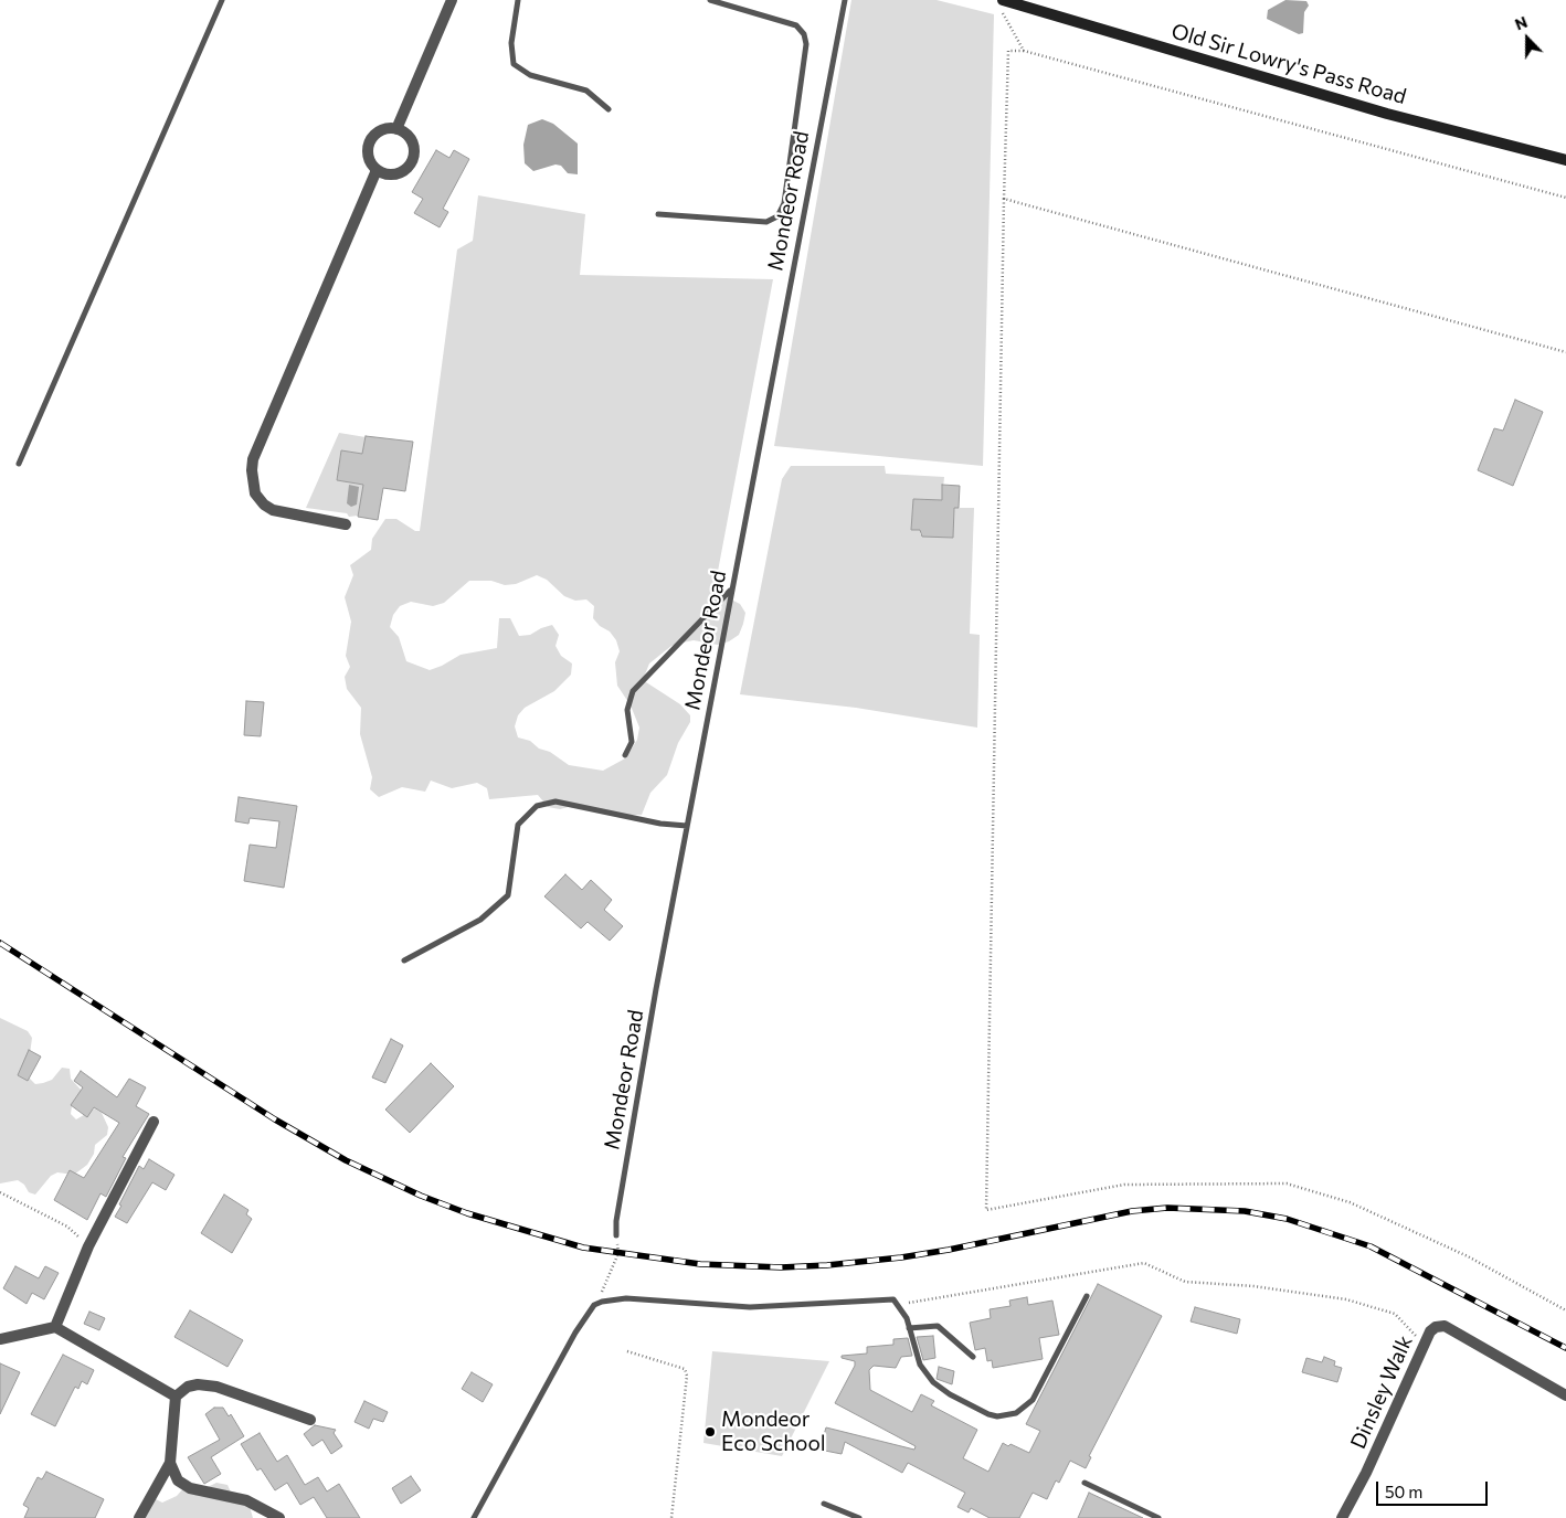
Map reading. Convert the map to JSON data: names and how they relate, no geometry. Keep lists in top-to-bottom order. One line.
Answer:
{"streets":{"main road":["Old Sir Lowry's Pass Road"],"street":["Dinsley Walk"],"lane":["Mondeor Road"]},"places":["Mondeor Eco School"],"scale_bar":"50 m","north":"top"}
